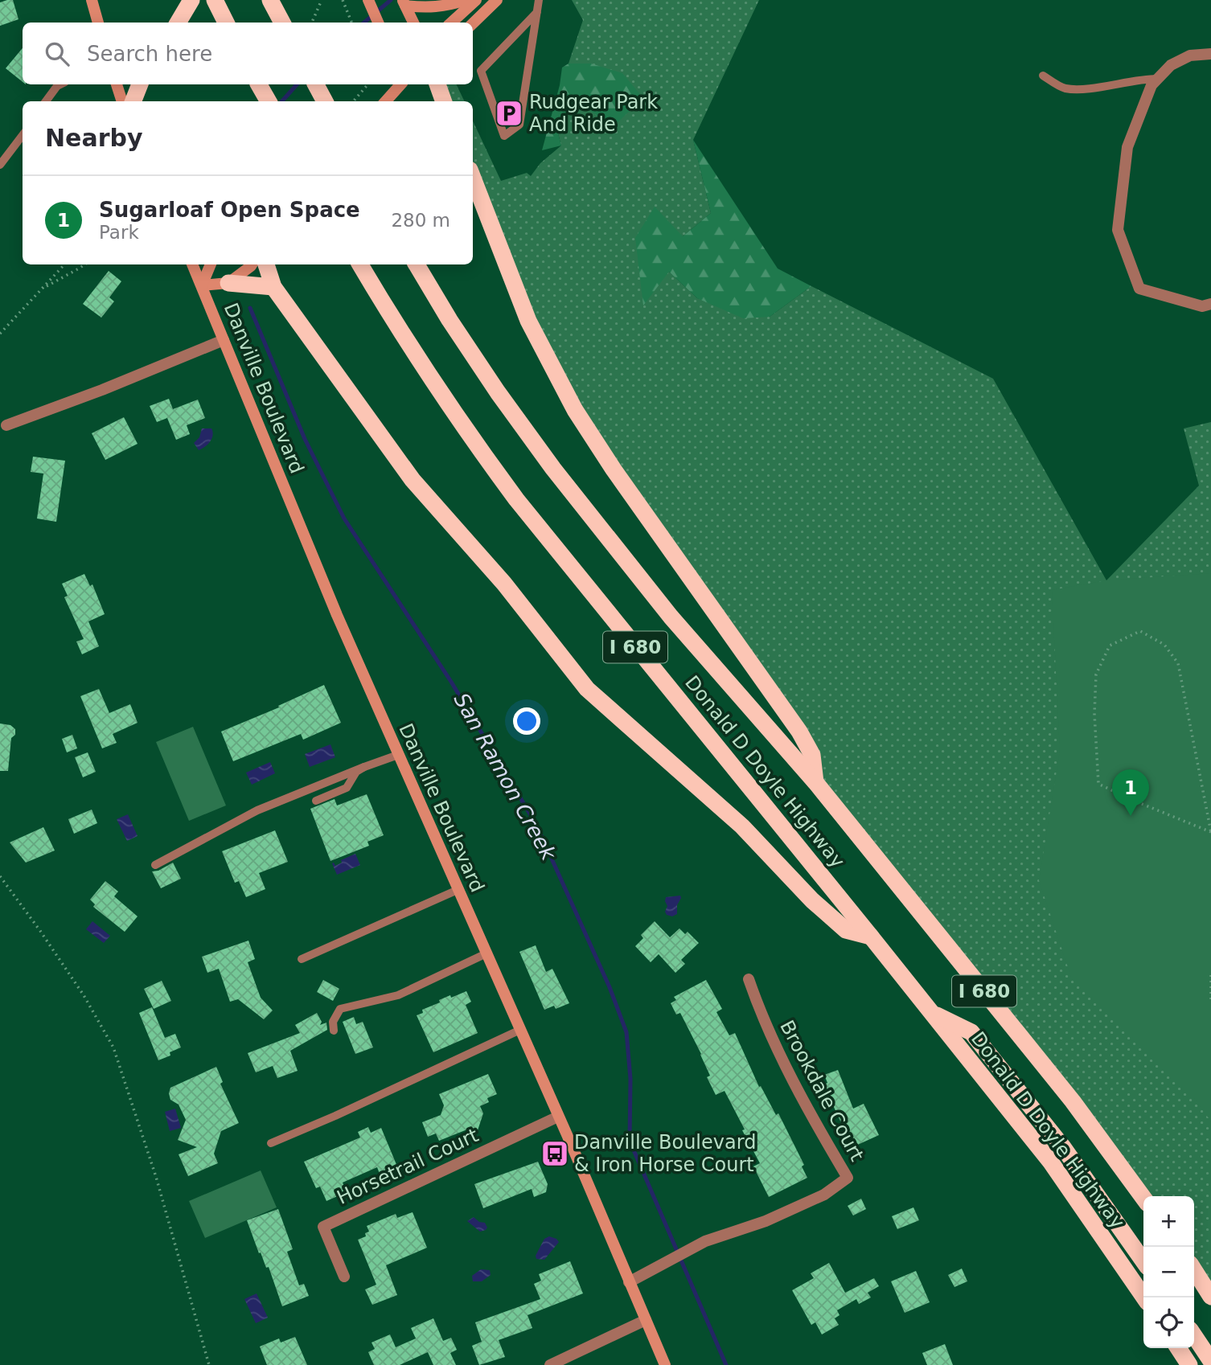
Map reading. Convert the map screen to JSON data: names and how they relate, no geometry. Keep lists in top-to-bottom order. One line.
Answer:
{"streets":{"highway":["I 680","Donald D Doyle Highway"],"main road":["Danville Boulevard"],"street":["Brookdale Court","Horsetrail Court"]},"crossings":[["Danville Boulevard","Brookdale Court"],["Danville Boulevard","Horsetrail Court"],["I 680","Donald D Doyle Highway"]],"water":["San Ramon Creek"],"places":{"parking":["Rudgear Park And Ride"],"bus stop":["Danville Boulevard & Iron Horse Court"]},"page":{"search":"Search here","heading":"Nearby","list":[{"mark":"1","name":"Sugarloaf Open Space","note":"Park","value":"280 m"}],"pins":"1","map_buttons":["+","−"]}}
